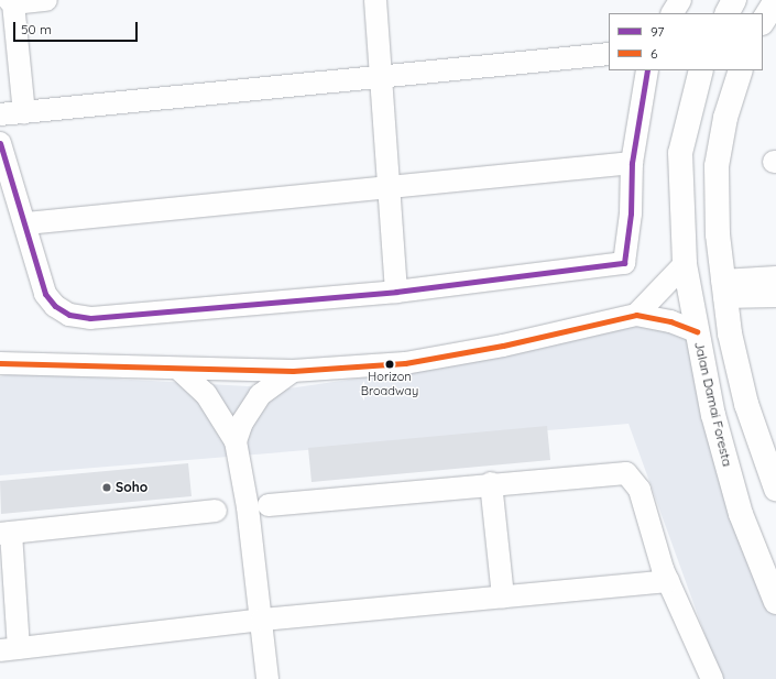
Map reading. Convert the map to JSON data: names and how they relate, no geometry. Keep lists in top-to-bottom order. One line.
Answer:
{"streets":{"main road":["Jalan Damai Foresta"]},"places":["Horizon Broadway","Soho"],"lines":["transit line 97","transit line 6"],"legend":["97","6"],"scale_bar":"50 m"}
